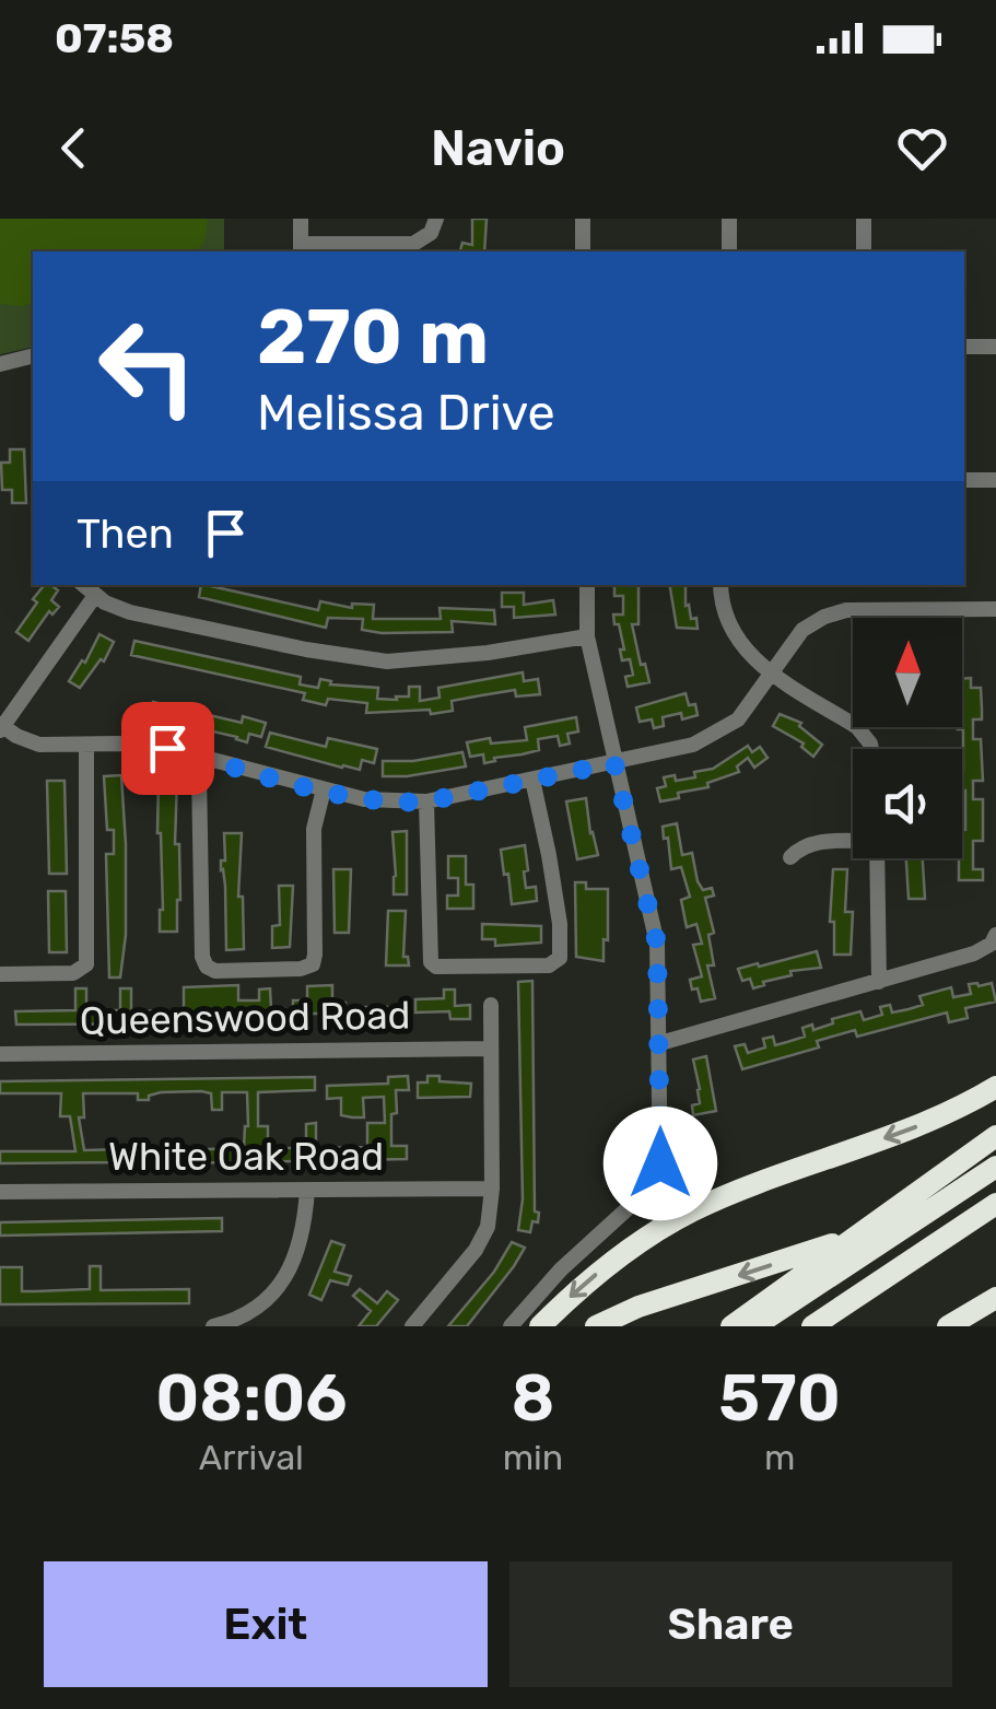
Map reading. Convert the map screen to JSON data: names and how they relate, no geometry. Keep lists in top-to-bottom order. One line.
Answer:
{"streets":{"street":["Queenswood Road","White Oak Road"]},"north":"top","page":{"status":"07:58","header":"Navio","turn":["270 m","Melissa Drive"],"then":"Then","eta":["08:06","Arrival","8","min","570","m"],"buttons":["Exit","Share"]}}
